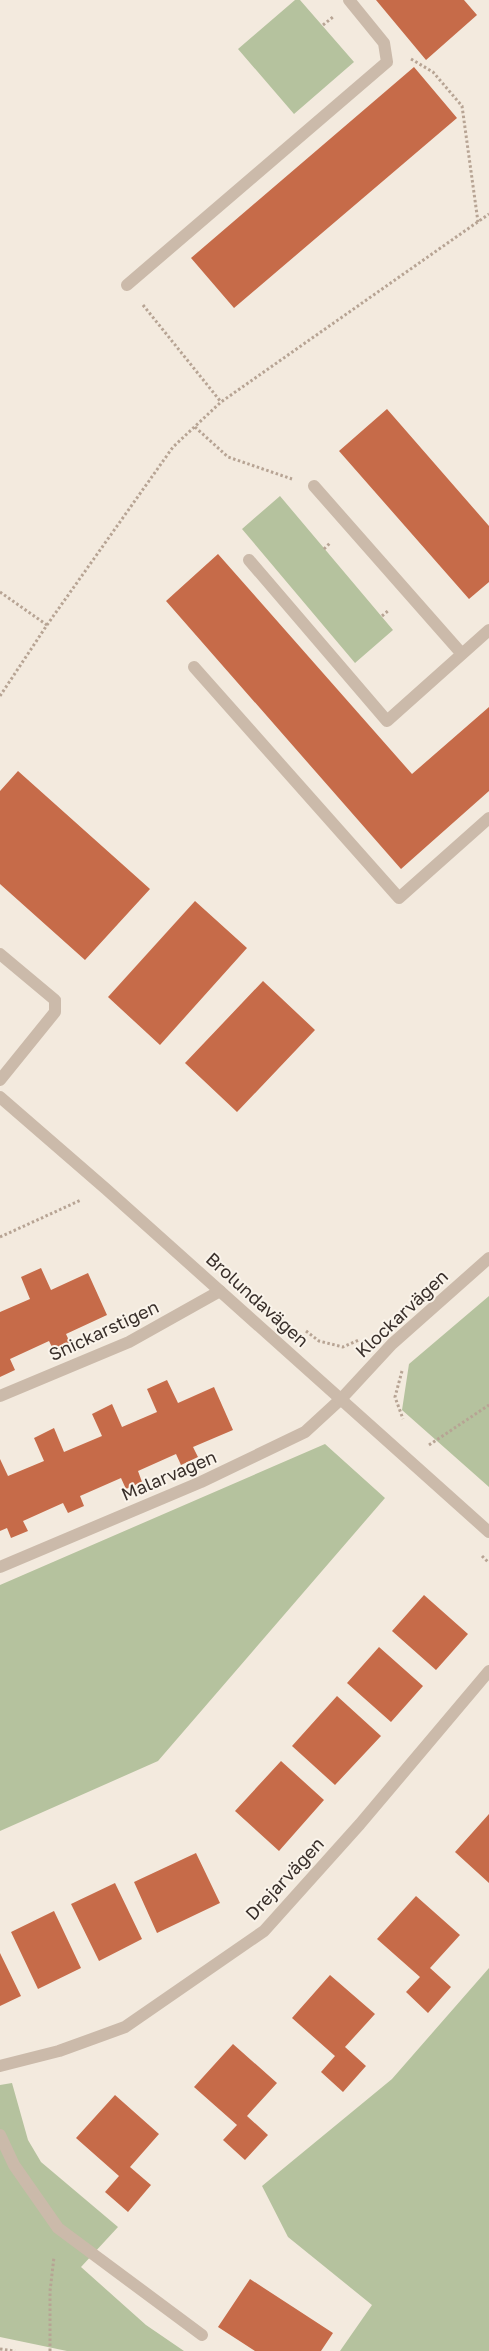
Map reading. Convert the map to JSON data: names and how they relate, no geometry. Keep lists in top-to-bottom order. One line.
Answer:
{"streets":{"street":["Brolundavägen","Klockarvägen","Snickarstigen","Malarvagen","Drejarvägen"]},"crossings":[["Brolundavägen","Klockarvägen"],["Brolundavägen","Snickarstigen"],["Brolundavägen","Malarvagen"],["Klockarvägen","Malarvagen"]]}
